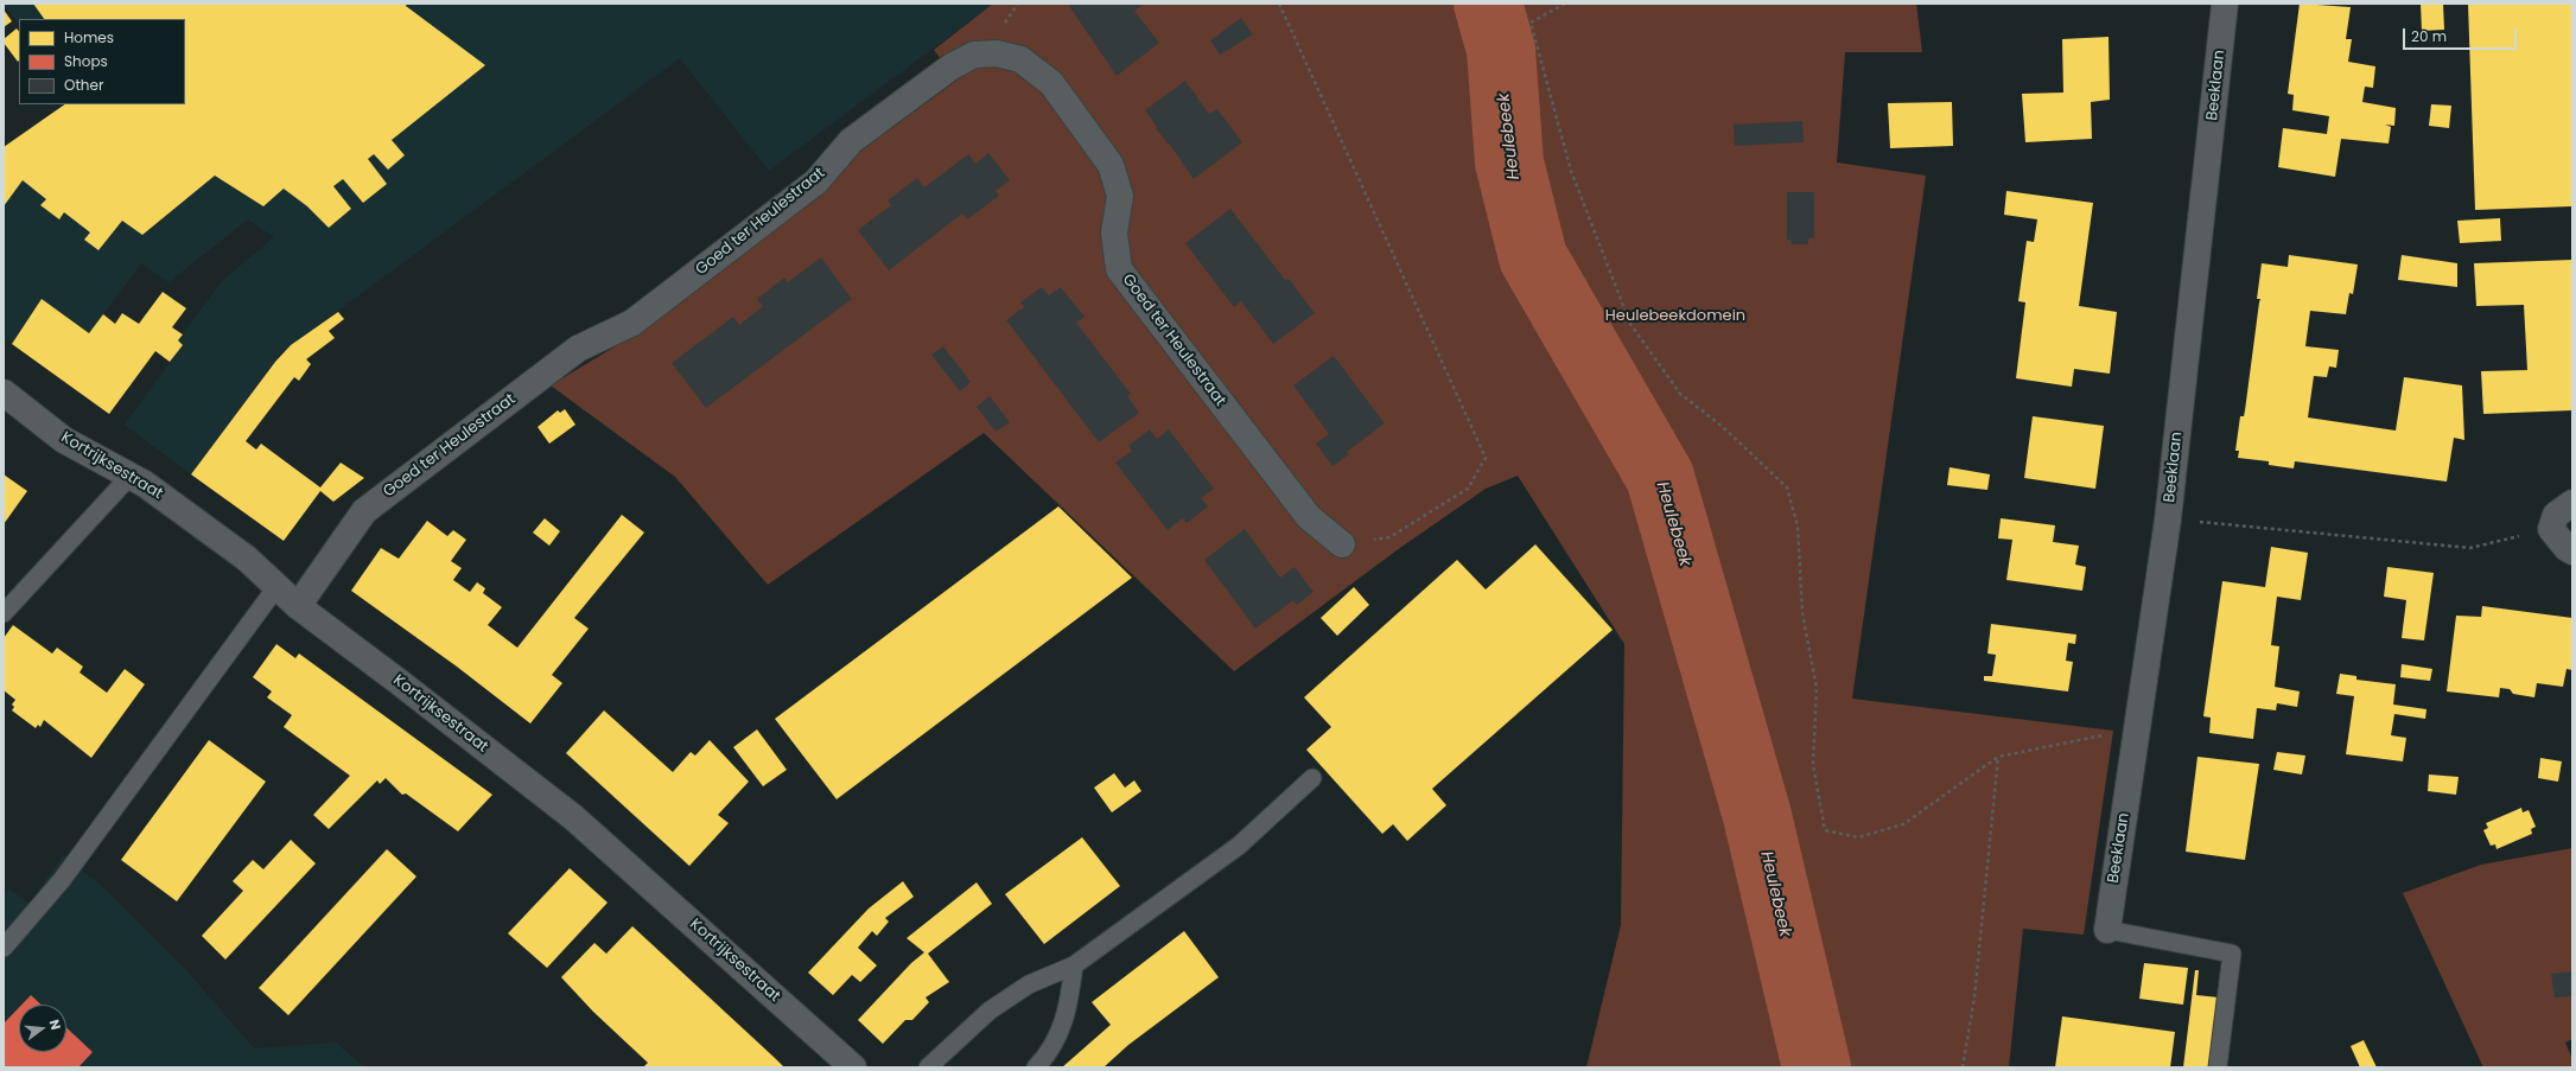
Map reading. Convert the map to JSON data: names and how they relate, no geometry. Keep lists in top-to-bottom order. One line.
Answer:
{"streets":{"street":["Beeklaan","Goed ter Heulestraat","Kortrijksestraat"]},"crossings":[["Goed ter Heulestraat","Kortrijksestraat"]],"water":["Heulebeek"],"parks":["Heulebeekdomein"],"legend":["Homes","Shops","Other"],"scale_bar":"20 m","north":"right"}
